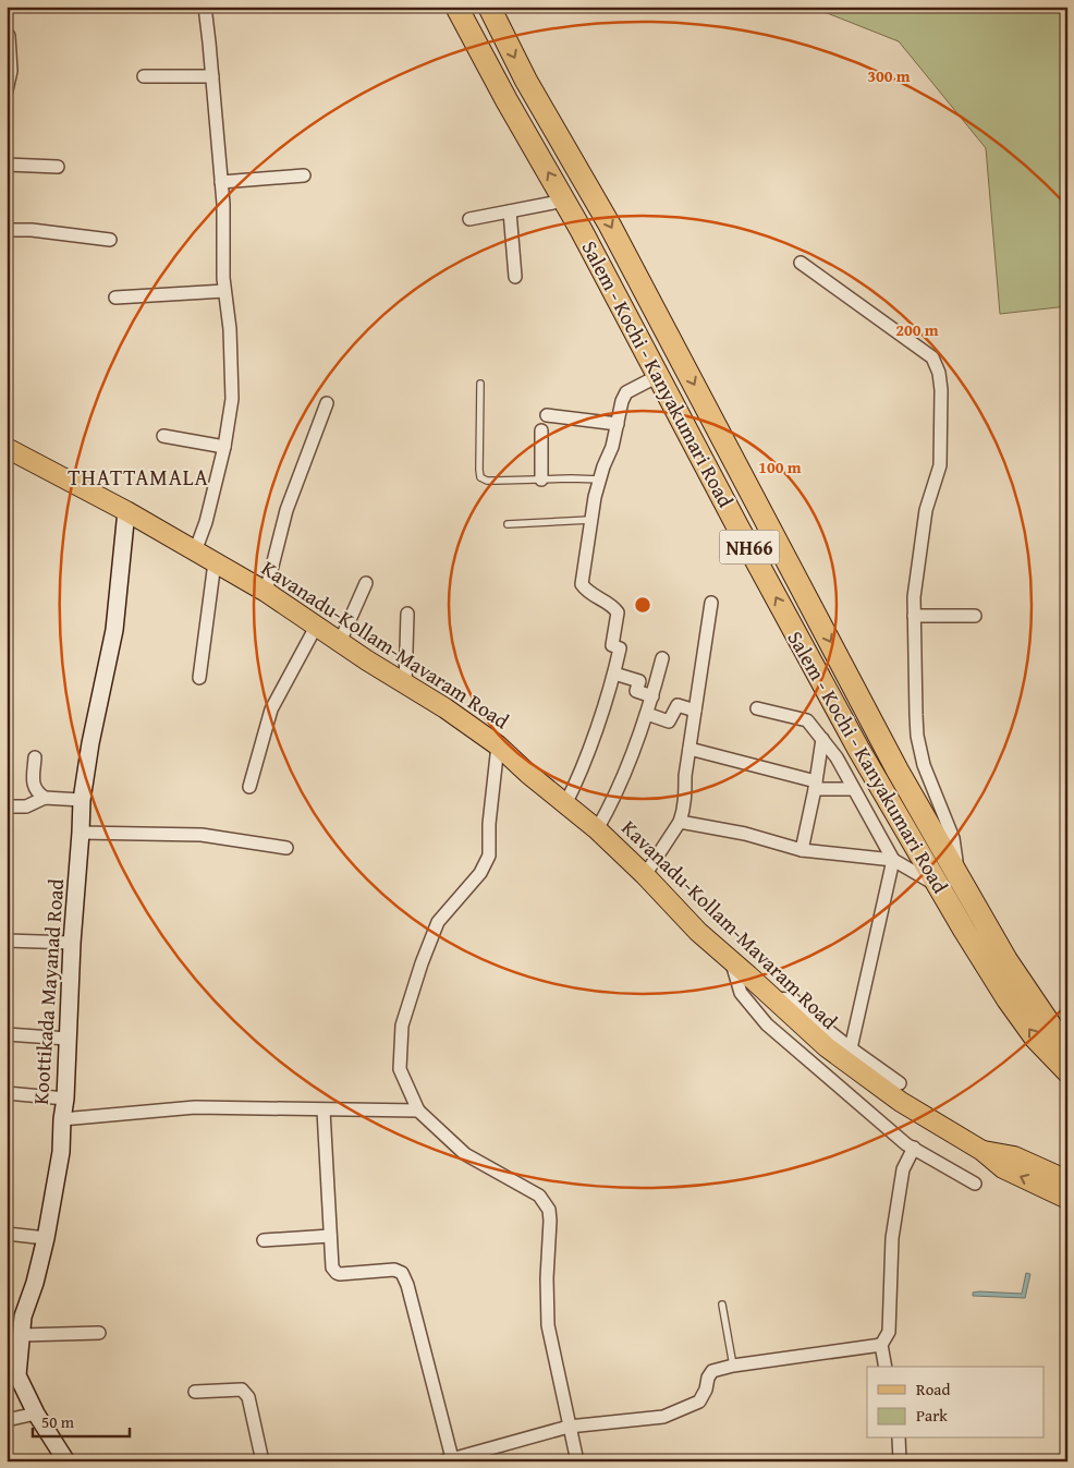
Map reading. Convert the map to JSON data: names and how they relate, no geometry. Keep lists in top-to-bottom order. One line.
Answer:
{"streets":{"highway":["Salem - Kochi - Kanyakumari Road","NH66"],"main road":["Kavanadu-Kollam-Mavaram Road","Koottikada Mayanad Road"]},"crossings":[["Kavanadu-Kollam-Mavaram Road","Koottikada Mayanad Road"]],"districts":["THATTAMALA"],"legend":["Road","Park"],"scale_bar":"50 m","rings":["300 m","200 m","100 m"]}
